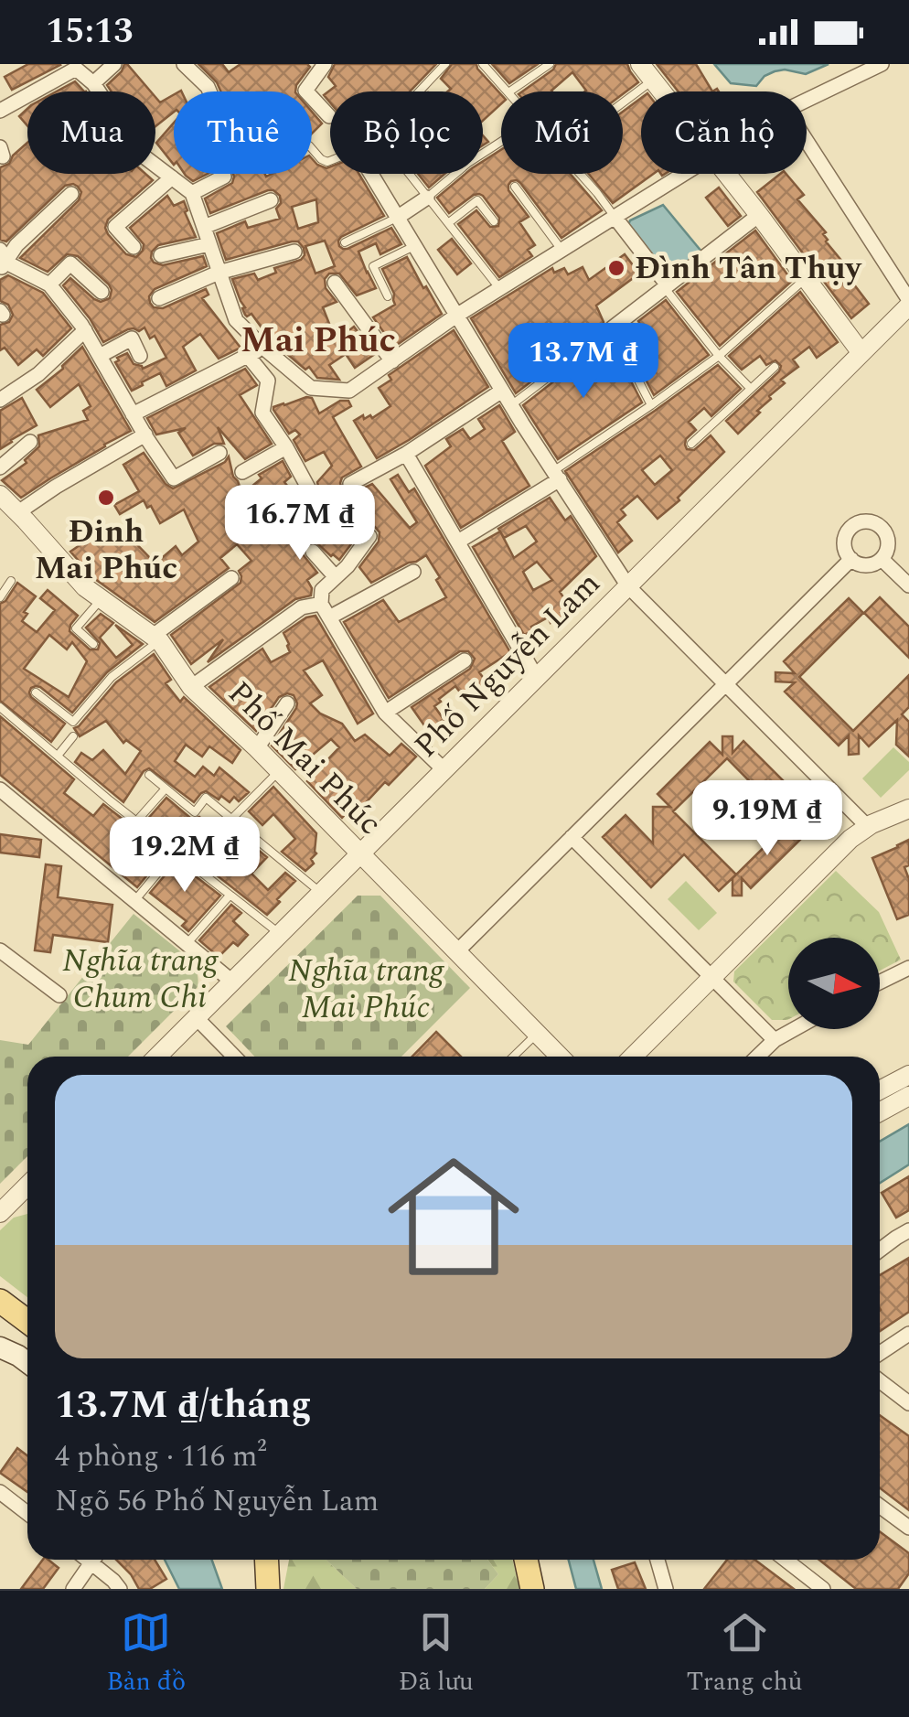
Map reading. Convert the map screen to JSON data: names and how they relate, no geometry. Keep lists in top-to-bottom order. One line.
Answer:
{"streets":{"street":["Phố Nguyễn Lam","Phố Mai Phúc"]},"crossings":[["Phố Nguyễn Lam","Phố Mai Phúc"]],"districts":["Mai Phúc"],"parks":["Nghĩa trang Chum Chi","Nghĩa trang Mai Phúc"],"places":["Đình Tân Thụy","Đinh Mai Phúc"],"north":"right","page":{"status":"15:13","chip":["Mua","Thuê","Bộ lọc","Mới","Căn hộ"],"price":["13.7M ₫","16.7M ₫","9.19M ₫","19.2M ₫"],"list":[{"name":"13.7M ₫/tháng","note":"4 phòng · 116 m² · Ngõ 56 Phố Nguyễn Lam"}],"tabs":["Bản đồ","Đã lưu","Trang chủ"]}}
